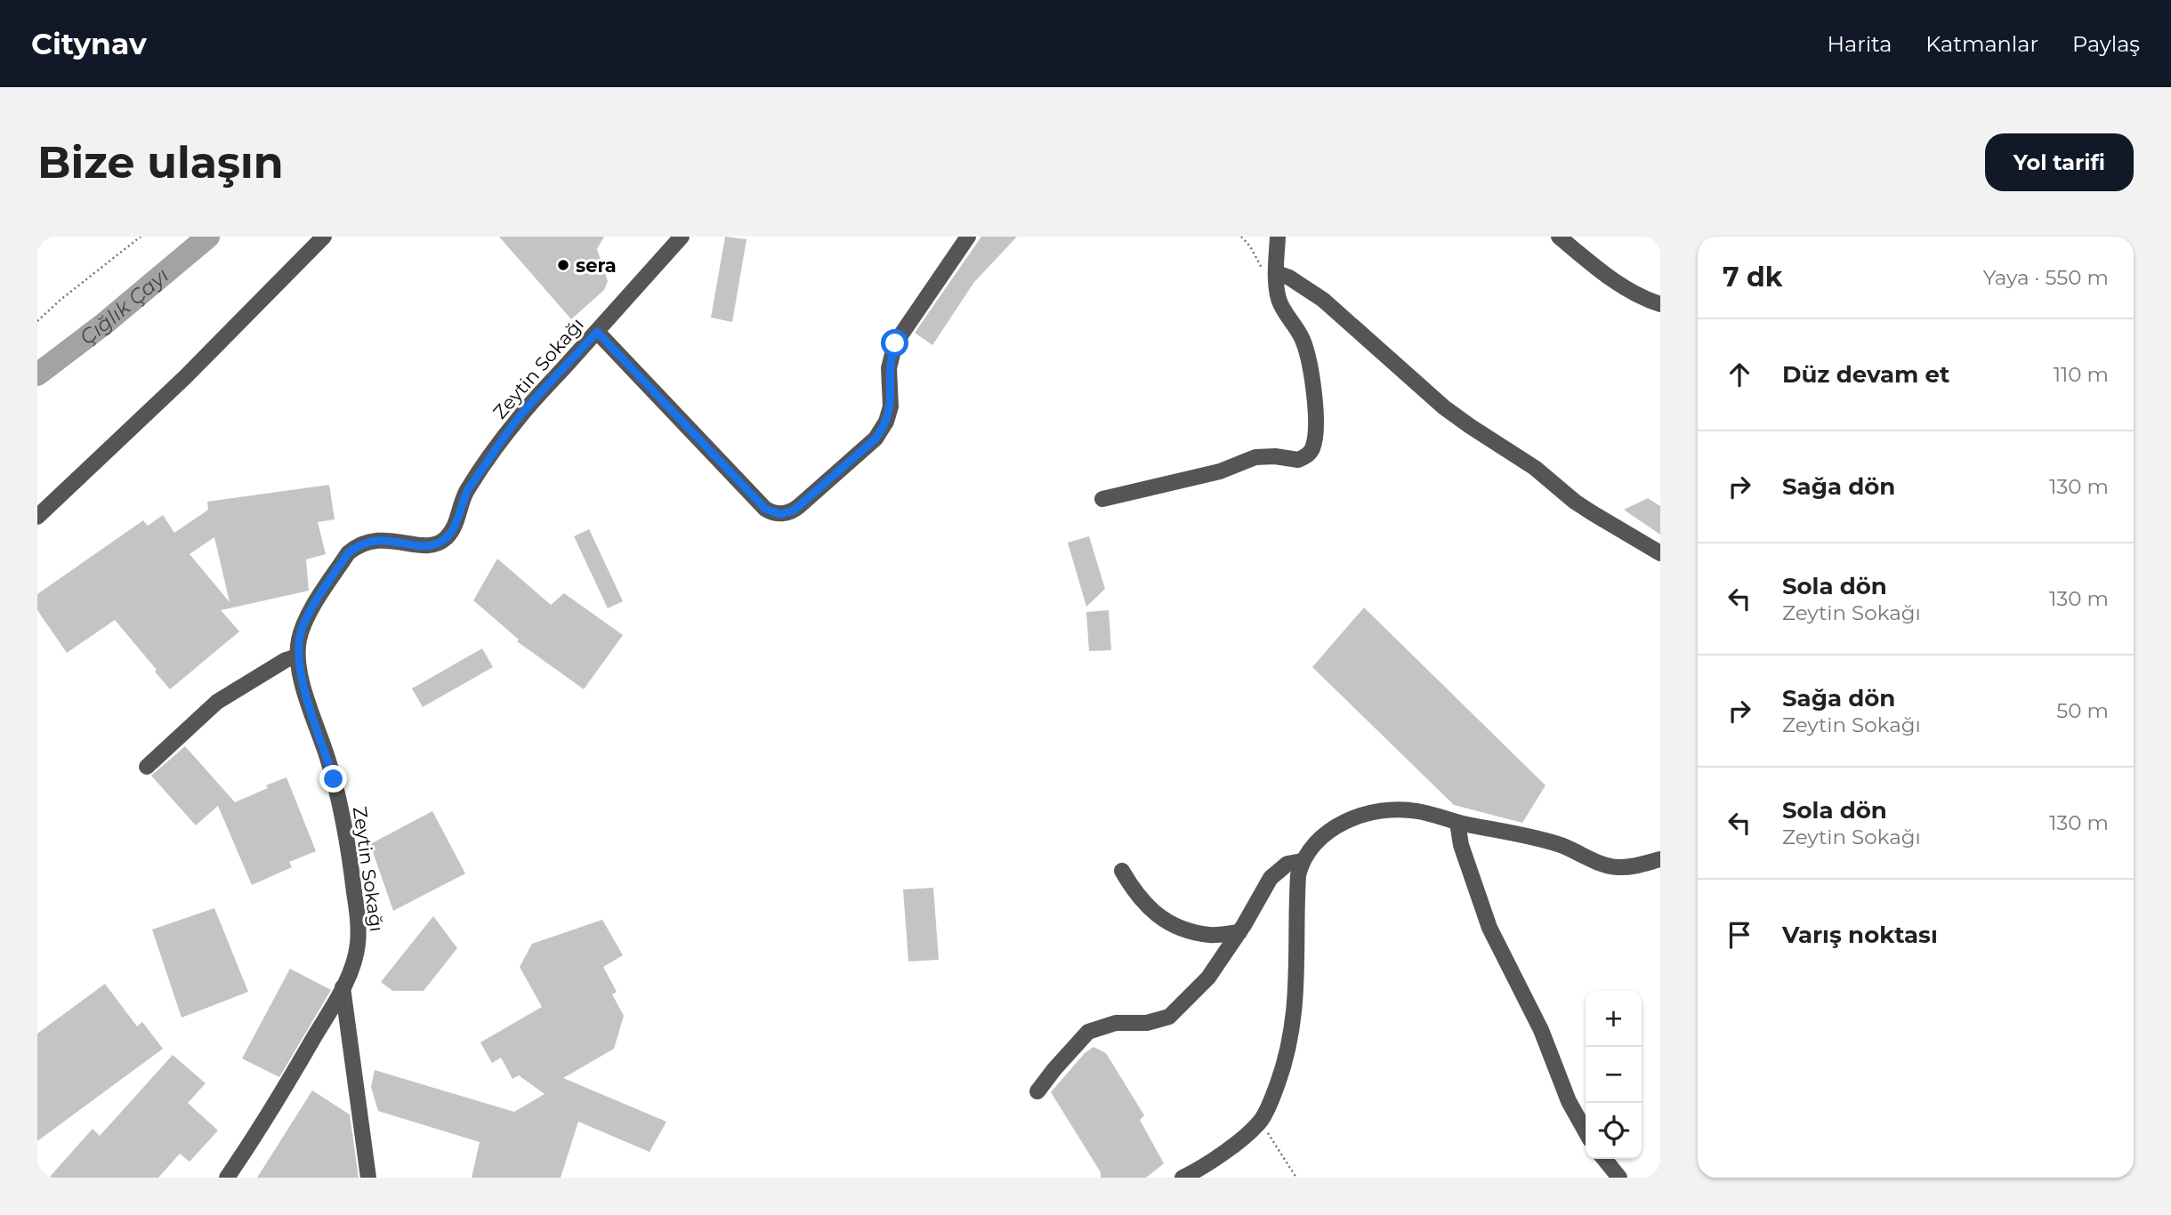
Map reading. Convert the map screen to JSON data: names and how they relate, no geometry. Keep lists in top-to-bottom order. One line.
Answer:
{"streets":{"street":["Zeytin Sokağı"]},"water":["Çığlık Çayı"],"places":["sera"],"page":{"header":"Citynav","nav":["Harita","Katmanlar","Paylaş"],"buttons":"Yol tarifi","title":"Bize ulaşın","heading":["7 dk","Yaya · 550 m"],"list":[["Düz devam et","110 m"],["Sağa dön","130 m"],["Sola dön","Zeytin Sokağı","130 m"],["Sağa dön","Zeytin Sokağı","50 m"],["Sola dön","Zeytin Sokağı","130 m"],"Varış noktası"],"map_buttons":["+","−"]}}
